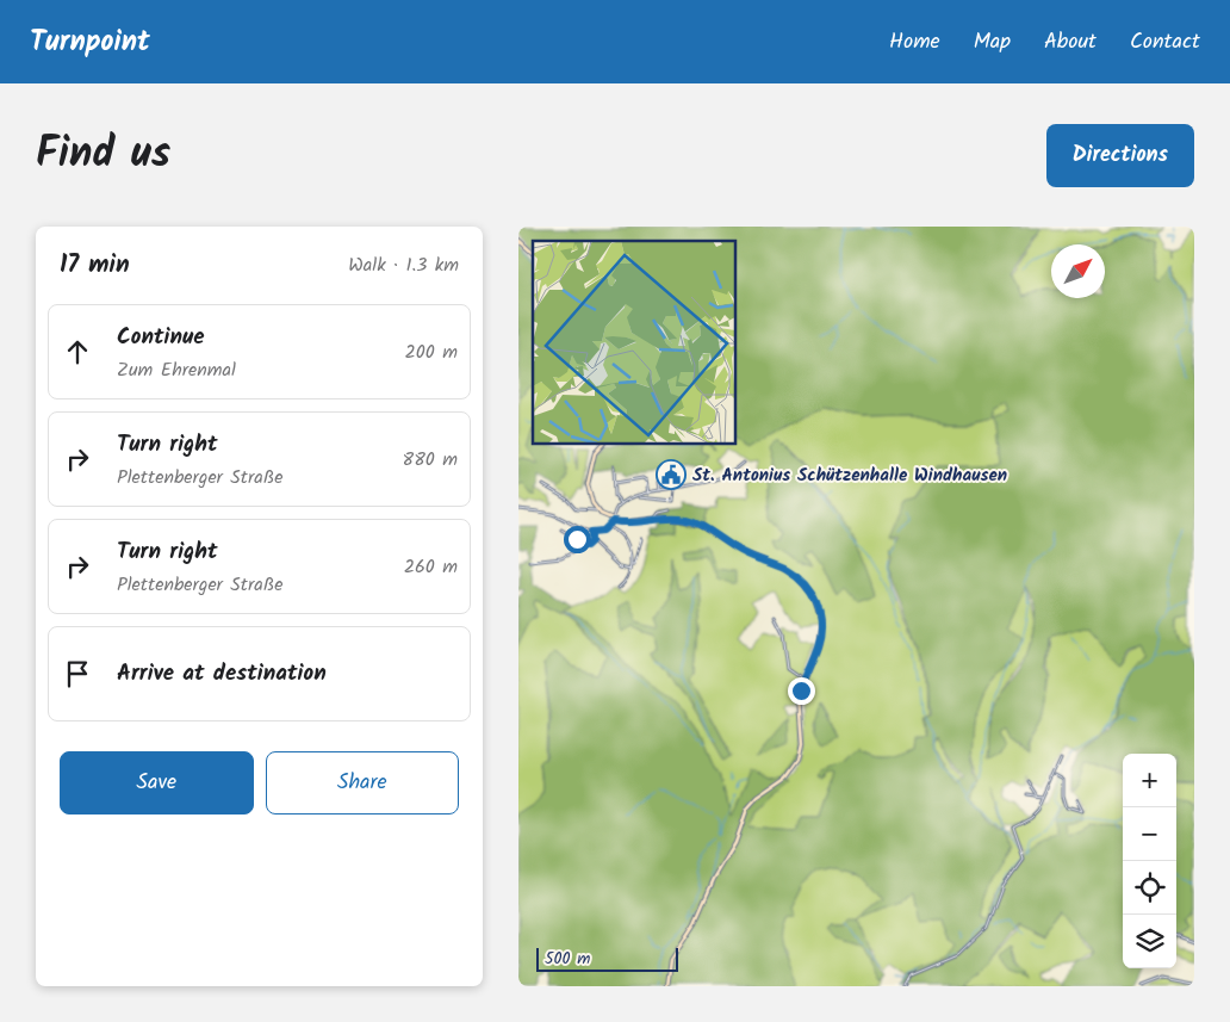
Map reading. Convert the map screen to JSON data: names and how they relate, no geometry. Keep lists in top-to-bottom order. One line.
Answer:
{"places":{"public building":["St. Antonius Schützenhalle Windhausen"]},"scale_bar":"500 m","north":"top right","page":{"header":"Turnpoint","nav":["Home","Map","About","Contact"],"title":"Find us","buttons":["Directions",["Save","Share"]],"heading":["17 min","Walk · 1.3 km"],"list":[["Continue","Zum Ehrenmal","200 m"],["Turn right","Plettenberger Straße","880 m"],["Turn right","Plettenberger Straße","260 m"],"Arrive at destination"],"map_buttons":["+","−"],"scale":"500 m"}}
